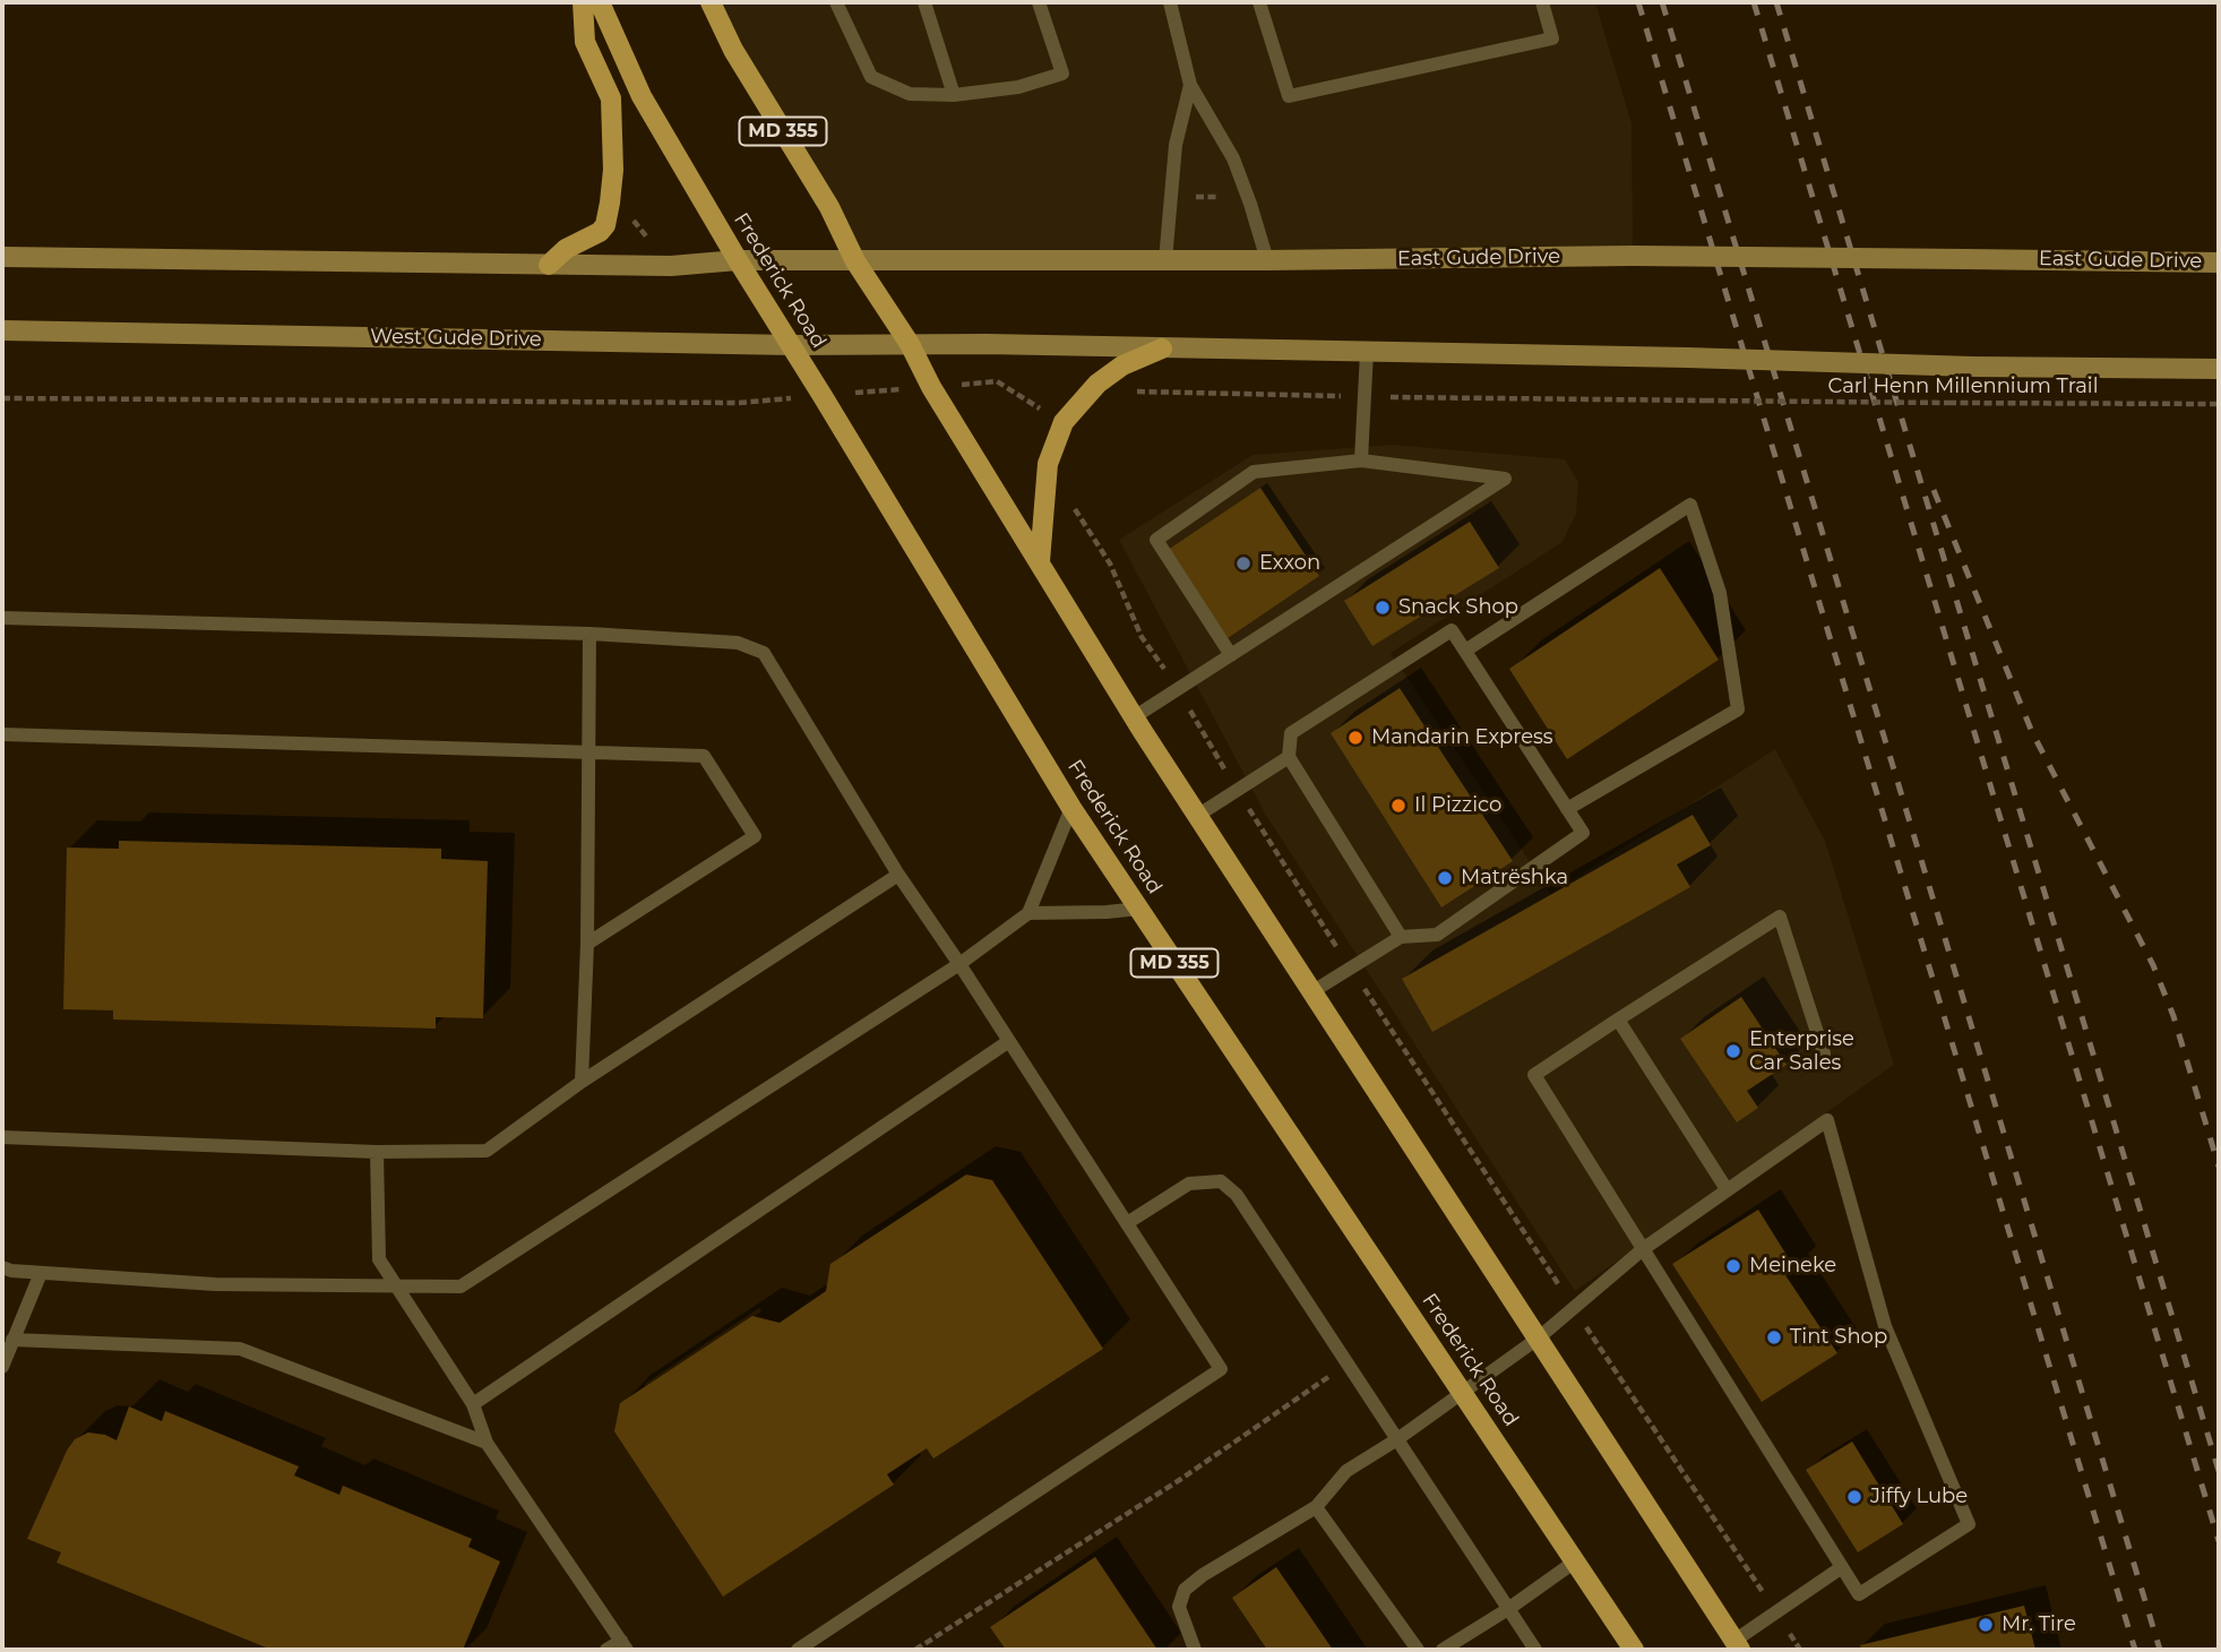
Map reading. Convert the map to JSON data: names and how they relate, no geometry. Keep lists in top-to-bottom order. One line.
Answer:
{"streets":{"main road":["MD 355","East Gude Drive","Frederick Road","West Gude Drive"],"path":["Carl Henn Millennium Trail"]},"crossings":[["MD 355","East Gude Drive"],["MD 355","West Gude Drive"],["East Gude Drive","Frederick Road"],["Frederick Road","West Gude Drive"]],"places":["Exxon","Snack Shop","Mandarin Express","Il Pizzico","Matrëshka","Enterprise Car Sales","Meineke","Tint Shop","Jiffy Lube","Mr. Tire"]}
